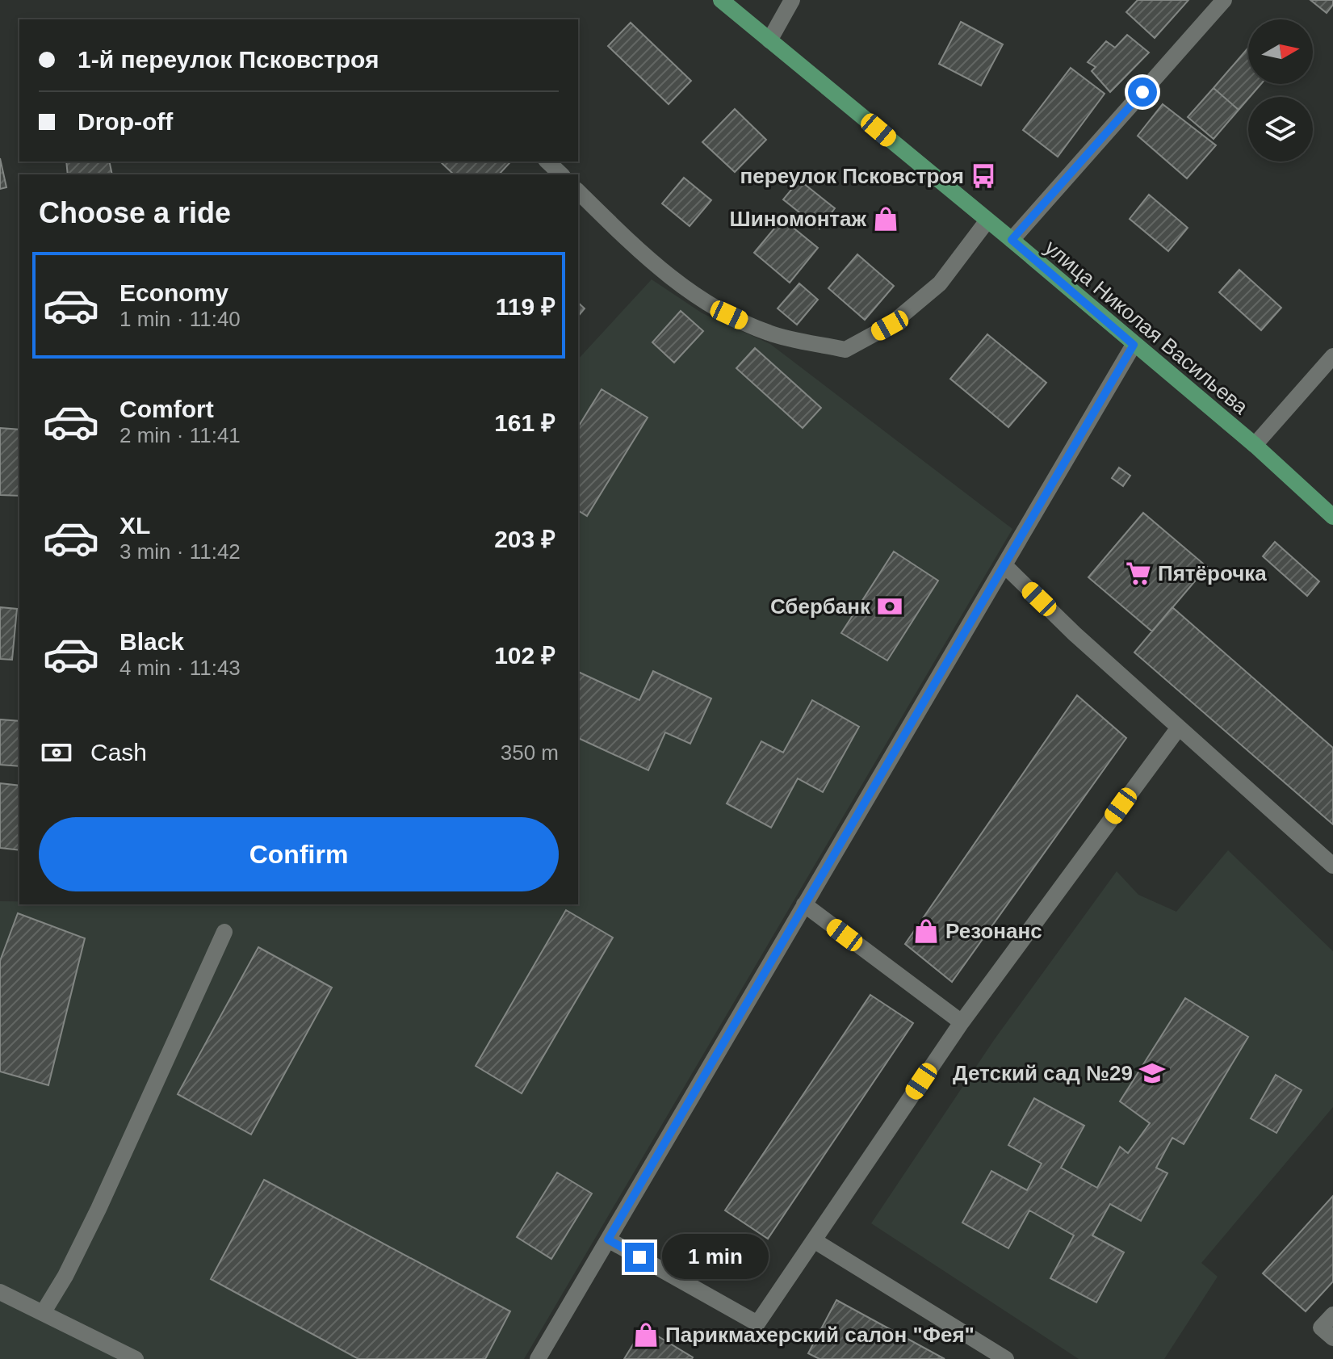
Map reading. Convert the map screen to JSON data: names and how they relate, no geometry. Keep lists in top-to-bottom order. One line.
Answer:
{"streets":{"main road":["улица Николая Васильева"]},"places":{"bus stop":["переулок Псковстроя"],"shop":["Шиномонтаж","Резонанс","Парикмахерский салон \"Фея\""],"supermarket":["Пятёрочка"],"bank":["Сбербанк"],"school or university":["Детский сад №29"]},"north":"right","page":{"banner":["1-й переулок Псковстроя","Drop-off"],"heading":"Choose a ride","list":[{"name":"Economy","note":"1 min · 11:40","value":"119 ₽"},{"name":"Comfort","note":"2 min · 11:41","value":"161 ₽"},{"name":"XL","note":"3 min · 11:42","value":"203 ₽"},{"name":"Black","note":"4 min · 11:43","value":"102 ₽"}],"pay":["Cash","350 m"],"buttons":"Confirm","bubble":"1 min"}}
